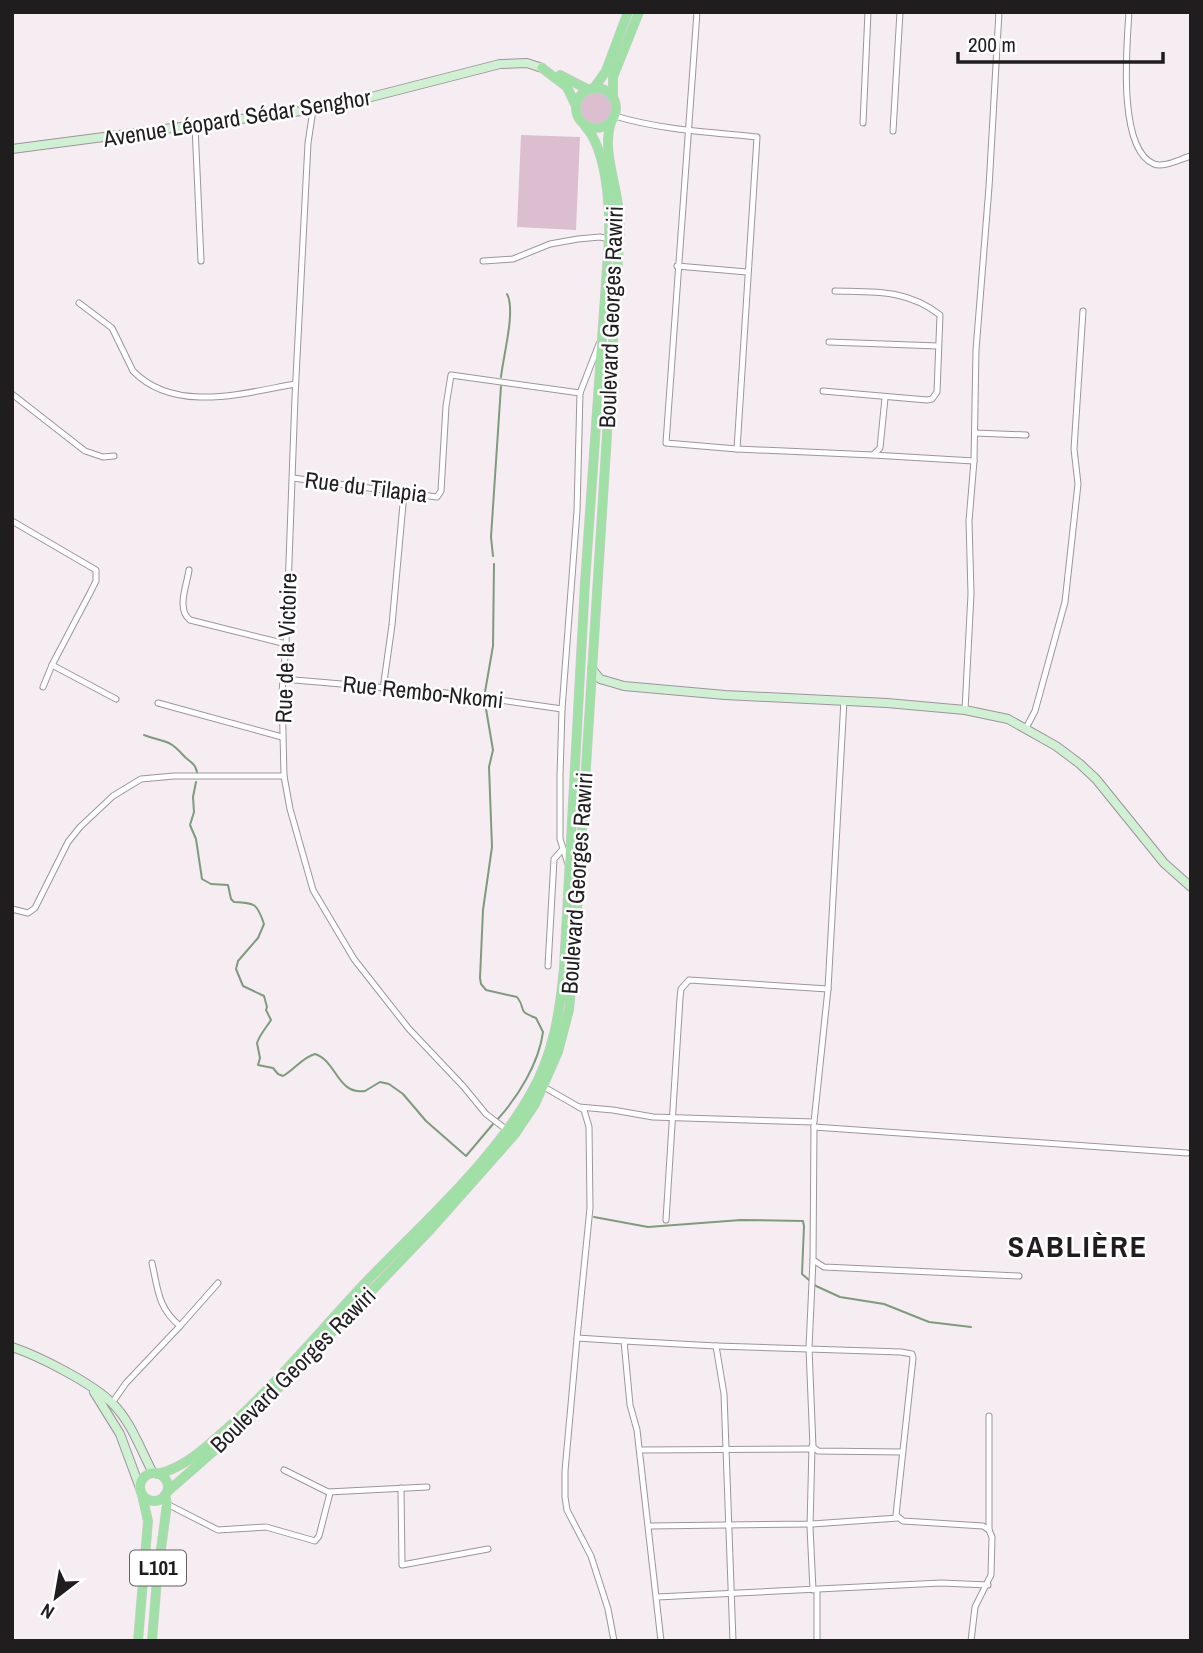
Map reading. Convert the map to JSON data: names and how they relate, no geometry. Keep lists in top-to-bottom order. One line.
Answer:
{"streets":{"main road":["Boulevard Georges Rawiri","L101"],"street":["Avenue Léopard Sédar Senghor","Rue du Tilapia","Rue de la Victoire","Rue Rembo-Nkomi"]},"crossings":[["Avenue Léopard Sédar Senghor","Rue de la Victoire"],["Boulevard Georges Rawiri","Rue de la Victoire"],["Boulevard Georges Rawiri","L101"],["Rue du Tilapia","Rue de la Victoire"],["Rue de la Victoire","Rue Rembo-Nkomi"]],"districts":["SABLIÈRE"],"scale_bar":"200 m","north":"bottom left"}
